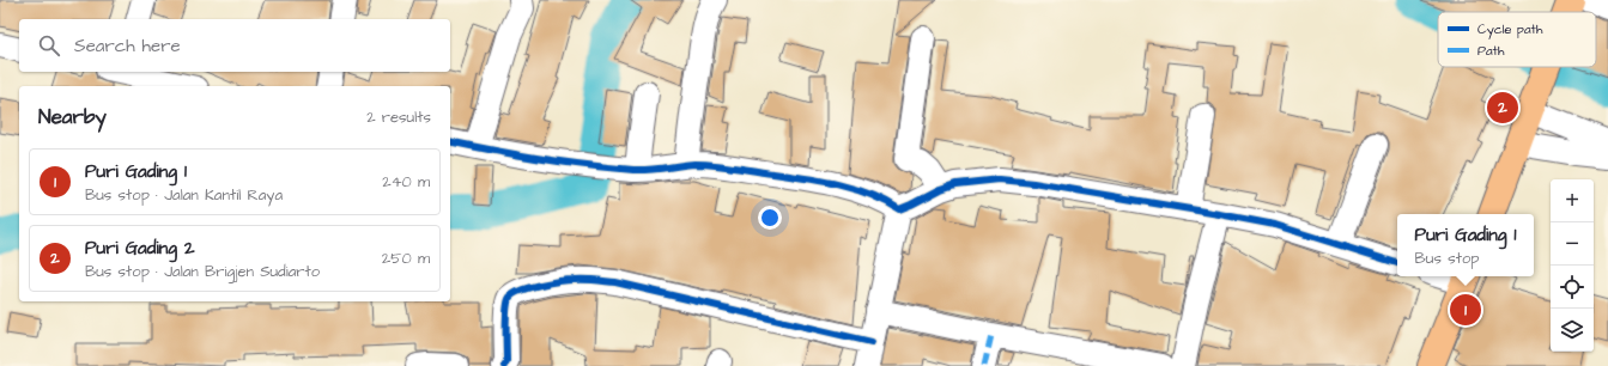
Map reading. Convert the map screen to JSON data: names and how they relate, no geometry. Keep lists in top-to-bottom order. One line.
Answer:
{"legend":["Cycle path","Path"],"page":{"search":"Search here","heading":["Nearby","2 results"],"pins":["2","1"],"list":[{"mark":"1","name":"Puri Gading 1","note":"Bus stop · Jalan Kantil Raya","value":"240 m"},{"mark":"2","name":"Puri Gading 2","note":"Bus stop · Jalan Brigjen Sudiarto","value":"250 m"}],"map_buttons":["+","−"],"popup":["Puri Gading 1","Bus stop"]}}
